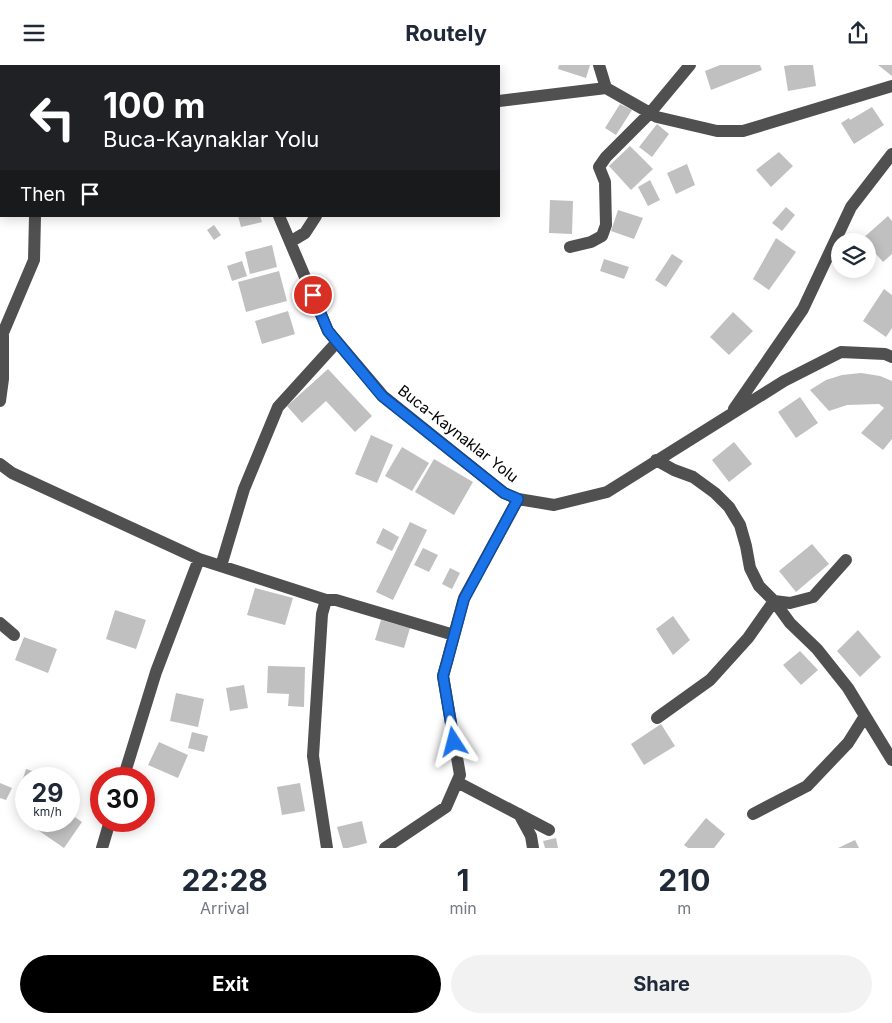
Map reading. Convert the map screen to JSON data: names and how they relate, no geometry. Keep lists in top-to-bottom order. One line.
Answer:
{"streets":{"street":["Buca-Kaynaklar Yolu"]},"page":{"header":"Routely","turn":["100 m","Buca-Kaynaklar Yolu"],"then":"Then","speed":"29 km/h","limit":"30","eta":["22:28","Arrival","1","min","210","m"],"buttons":["Exit","Share"]}}
